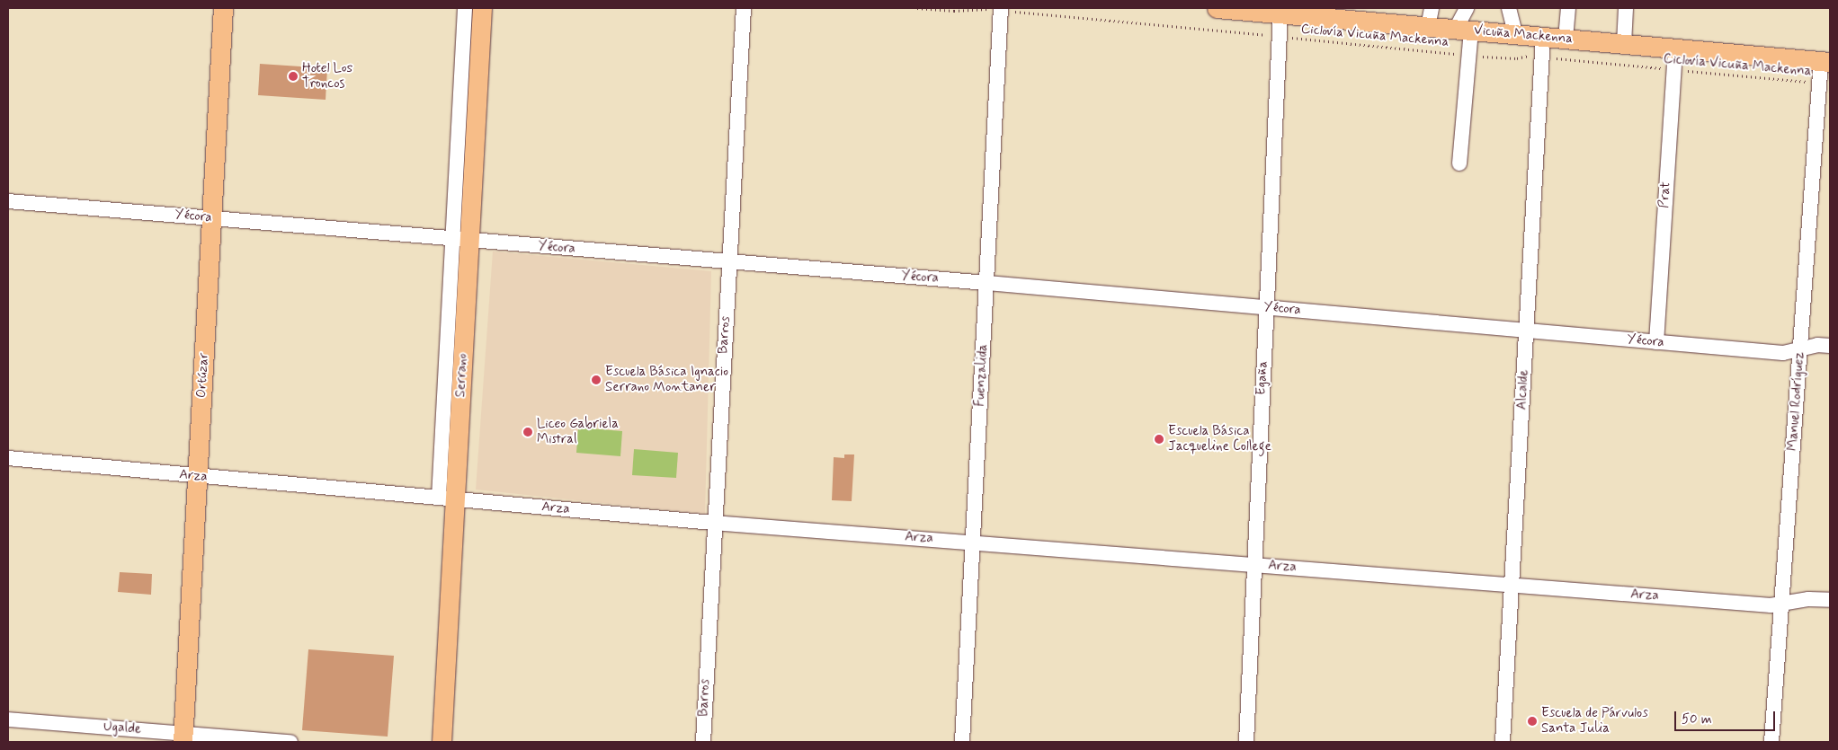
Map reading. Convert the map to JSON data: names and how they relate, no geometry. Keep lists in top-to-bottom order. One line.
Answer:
{"streets":{"main road":["Vicuña Mackenna","Ortúzar","Serrano"],"street":["Prat","Yécora","Barros","Fuenzalida","Egaña","Alcalde","Manuel Rodríguez","Arza","Ugalde"],"path":["Ciclovía Vicuña Mackenna"]},"crossings":[["Vicuña Mackenna","Prat"],["Vicuña Mackenna","Egaña"],["Vicuña Mackenna","Alcalde"],["Vicuña Mackenna","Manuel Rodríguez"],["Ciclovía Vicuña Mackenna","Prat"],["Ciclovía Vicuña Mackenna","Fuenzalida"],["Ciclovía Vicuña Mackenna","Egaña"],["Ciclovía Vicuña Mackenna","Alcalde"],["Ciclovía Vicuña Mackenna","Manuel Rodríguez"],["Prat","Yécora"],["Yécora","Barros"],["Yécora","Ortúzar"],["Yécora","Serrano"],["Yécora","Fuenzalida"],["Yécora","Egaña"],["Yécora","Alcalde"],["Yécora","Manuel Rodríguez"],["Barros","Arza"],["Ortúzar","Arza"],["Ortúzar","Ugalde"],["Serrano","Arza"],["Fuenzalida","Arza"],["Egaña","Arza"],["Alcalde","Arza"],["Manuel Rodríguez","Arza"]],"places":["Hotel Los Troncos","Escuela Básica Ignacio Serrano Montaner","Liceo Gabriela Mistral","Escuela Básica Jacqueline College","Escuela de Párvulos Santa Julia"],"scale_bar":"50 m"}
